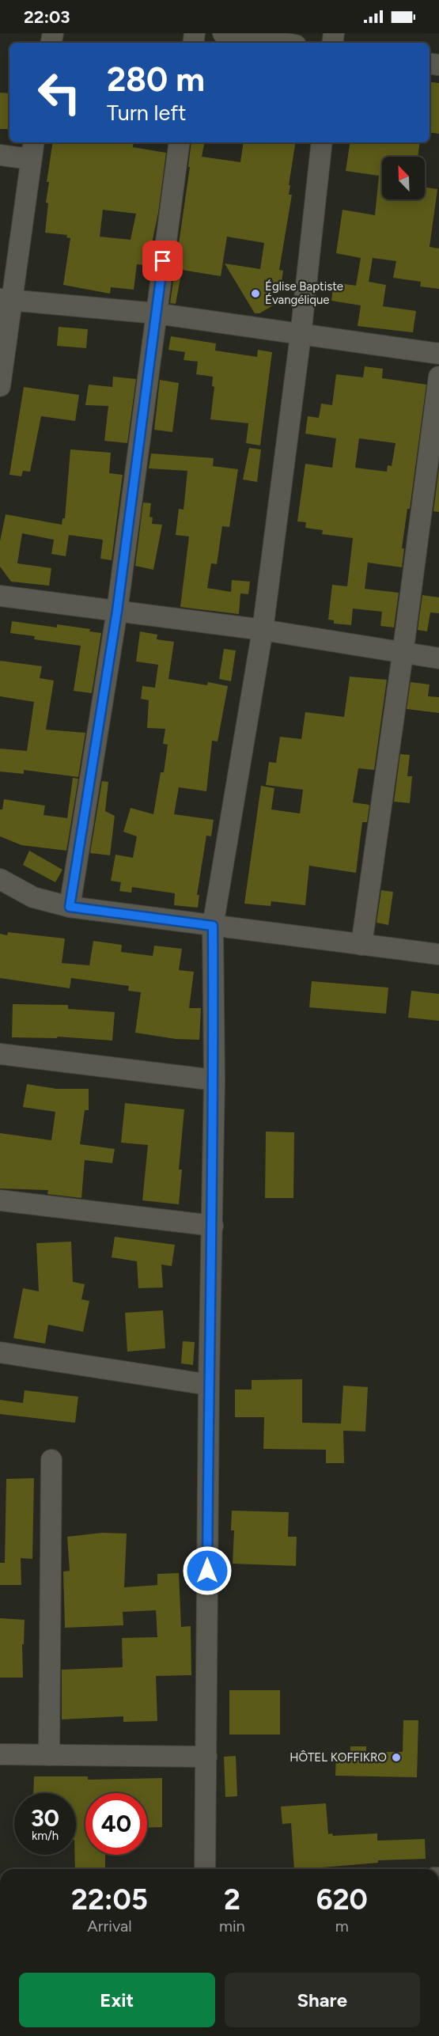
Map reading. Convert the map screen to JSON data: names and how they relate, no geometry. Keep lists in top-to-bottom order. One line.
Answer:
{"places":["Église Baptiste Évangélique","HÔTEL KOFFIKRO"],"north":"top left","page":{"status":"22:03","turn":["280 m","Turn left"],"speed":"30 km/h","limit":"40","eta":["22:05","Arrival","2","min","620","m"],"buttons":["Exit","Share"]}}
